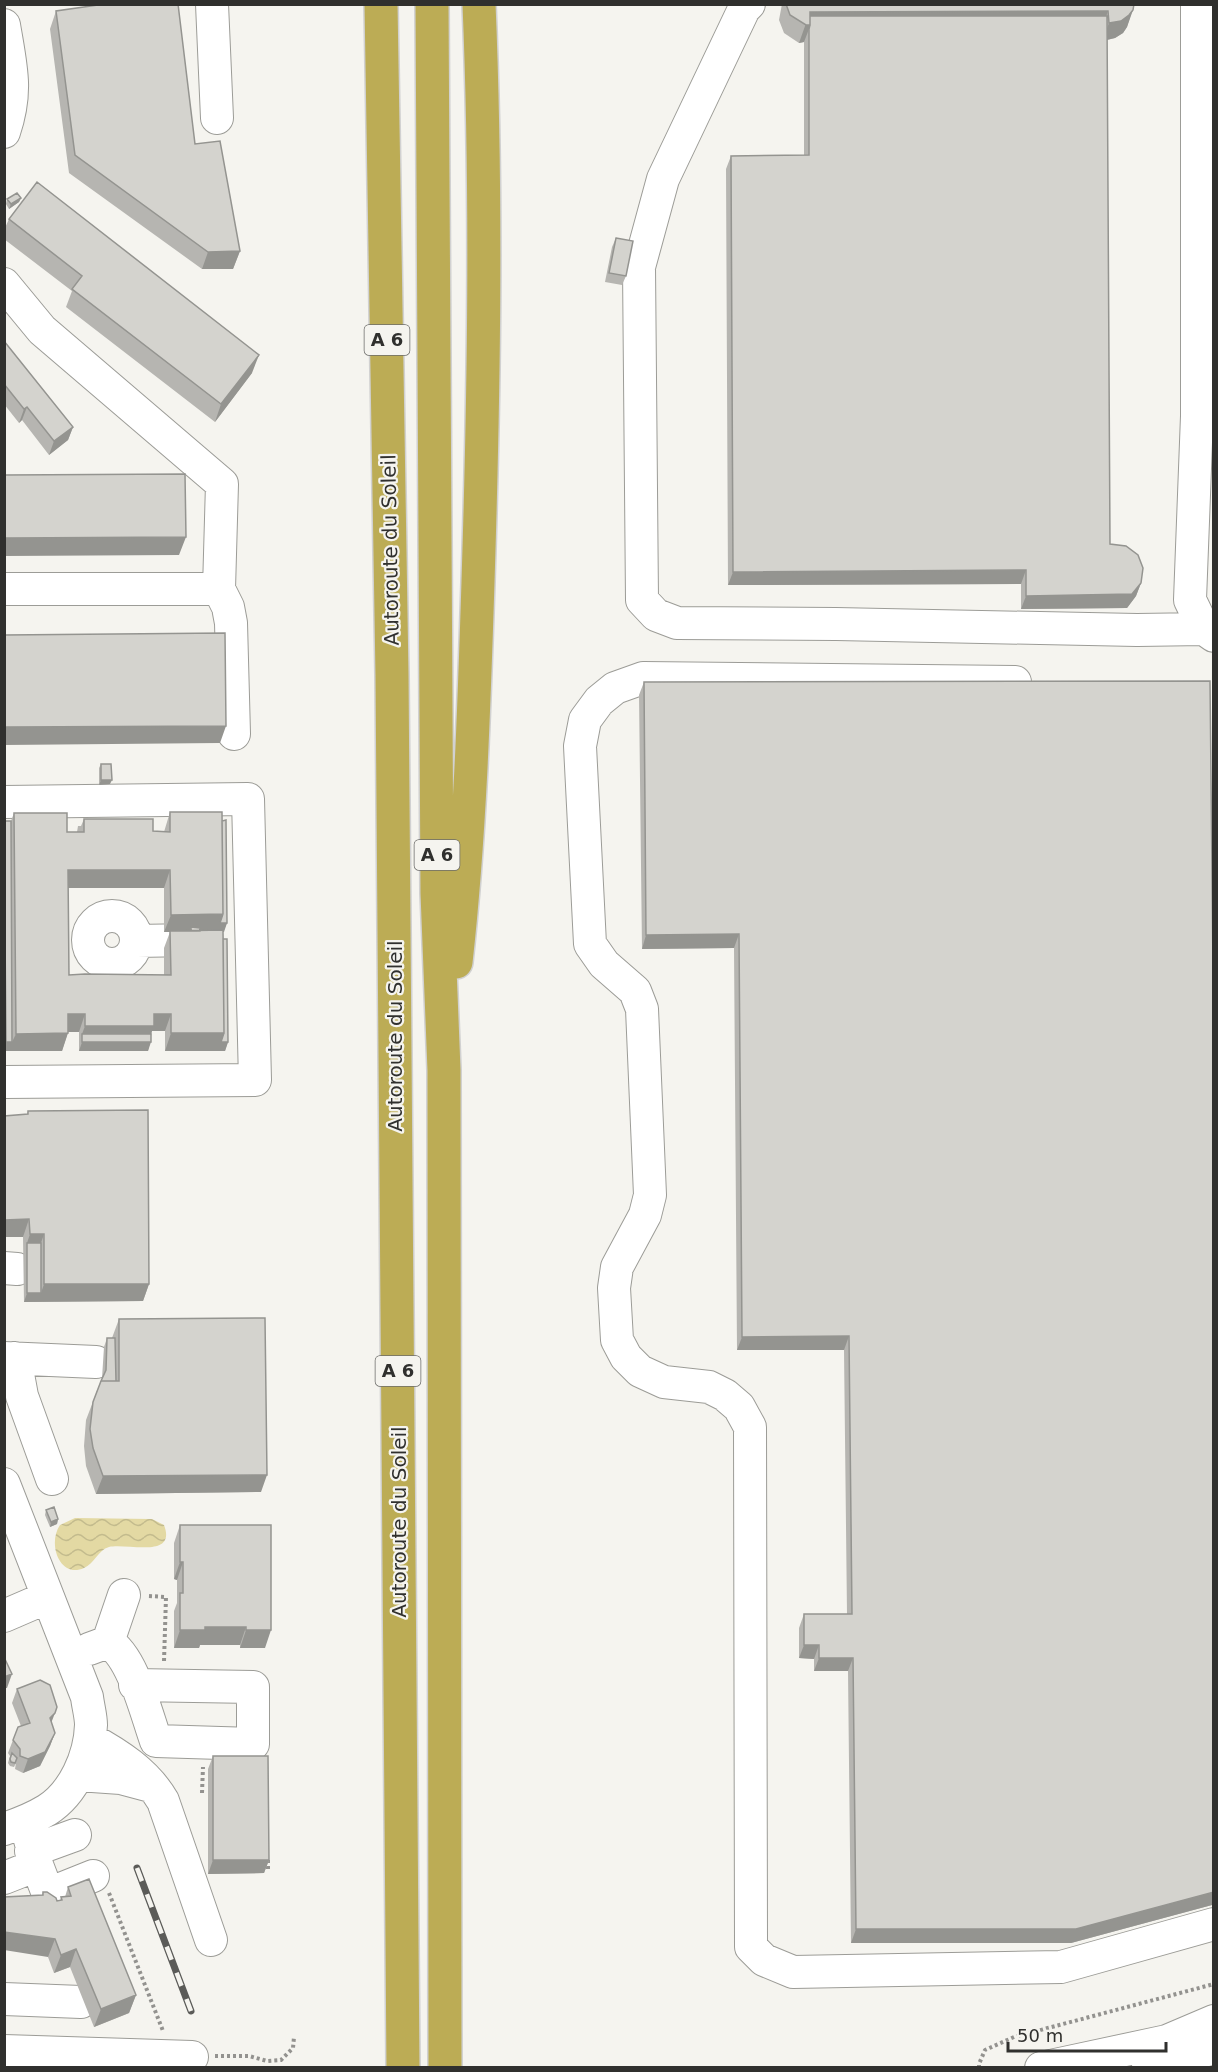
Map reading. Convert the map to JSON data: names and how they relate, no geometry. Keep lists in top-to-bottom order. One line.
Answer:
{"streets":{"highway":["A 6","Autoroute du Soleil"]},"scale_bar":"50 m"}
